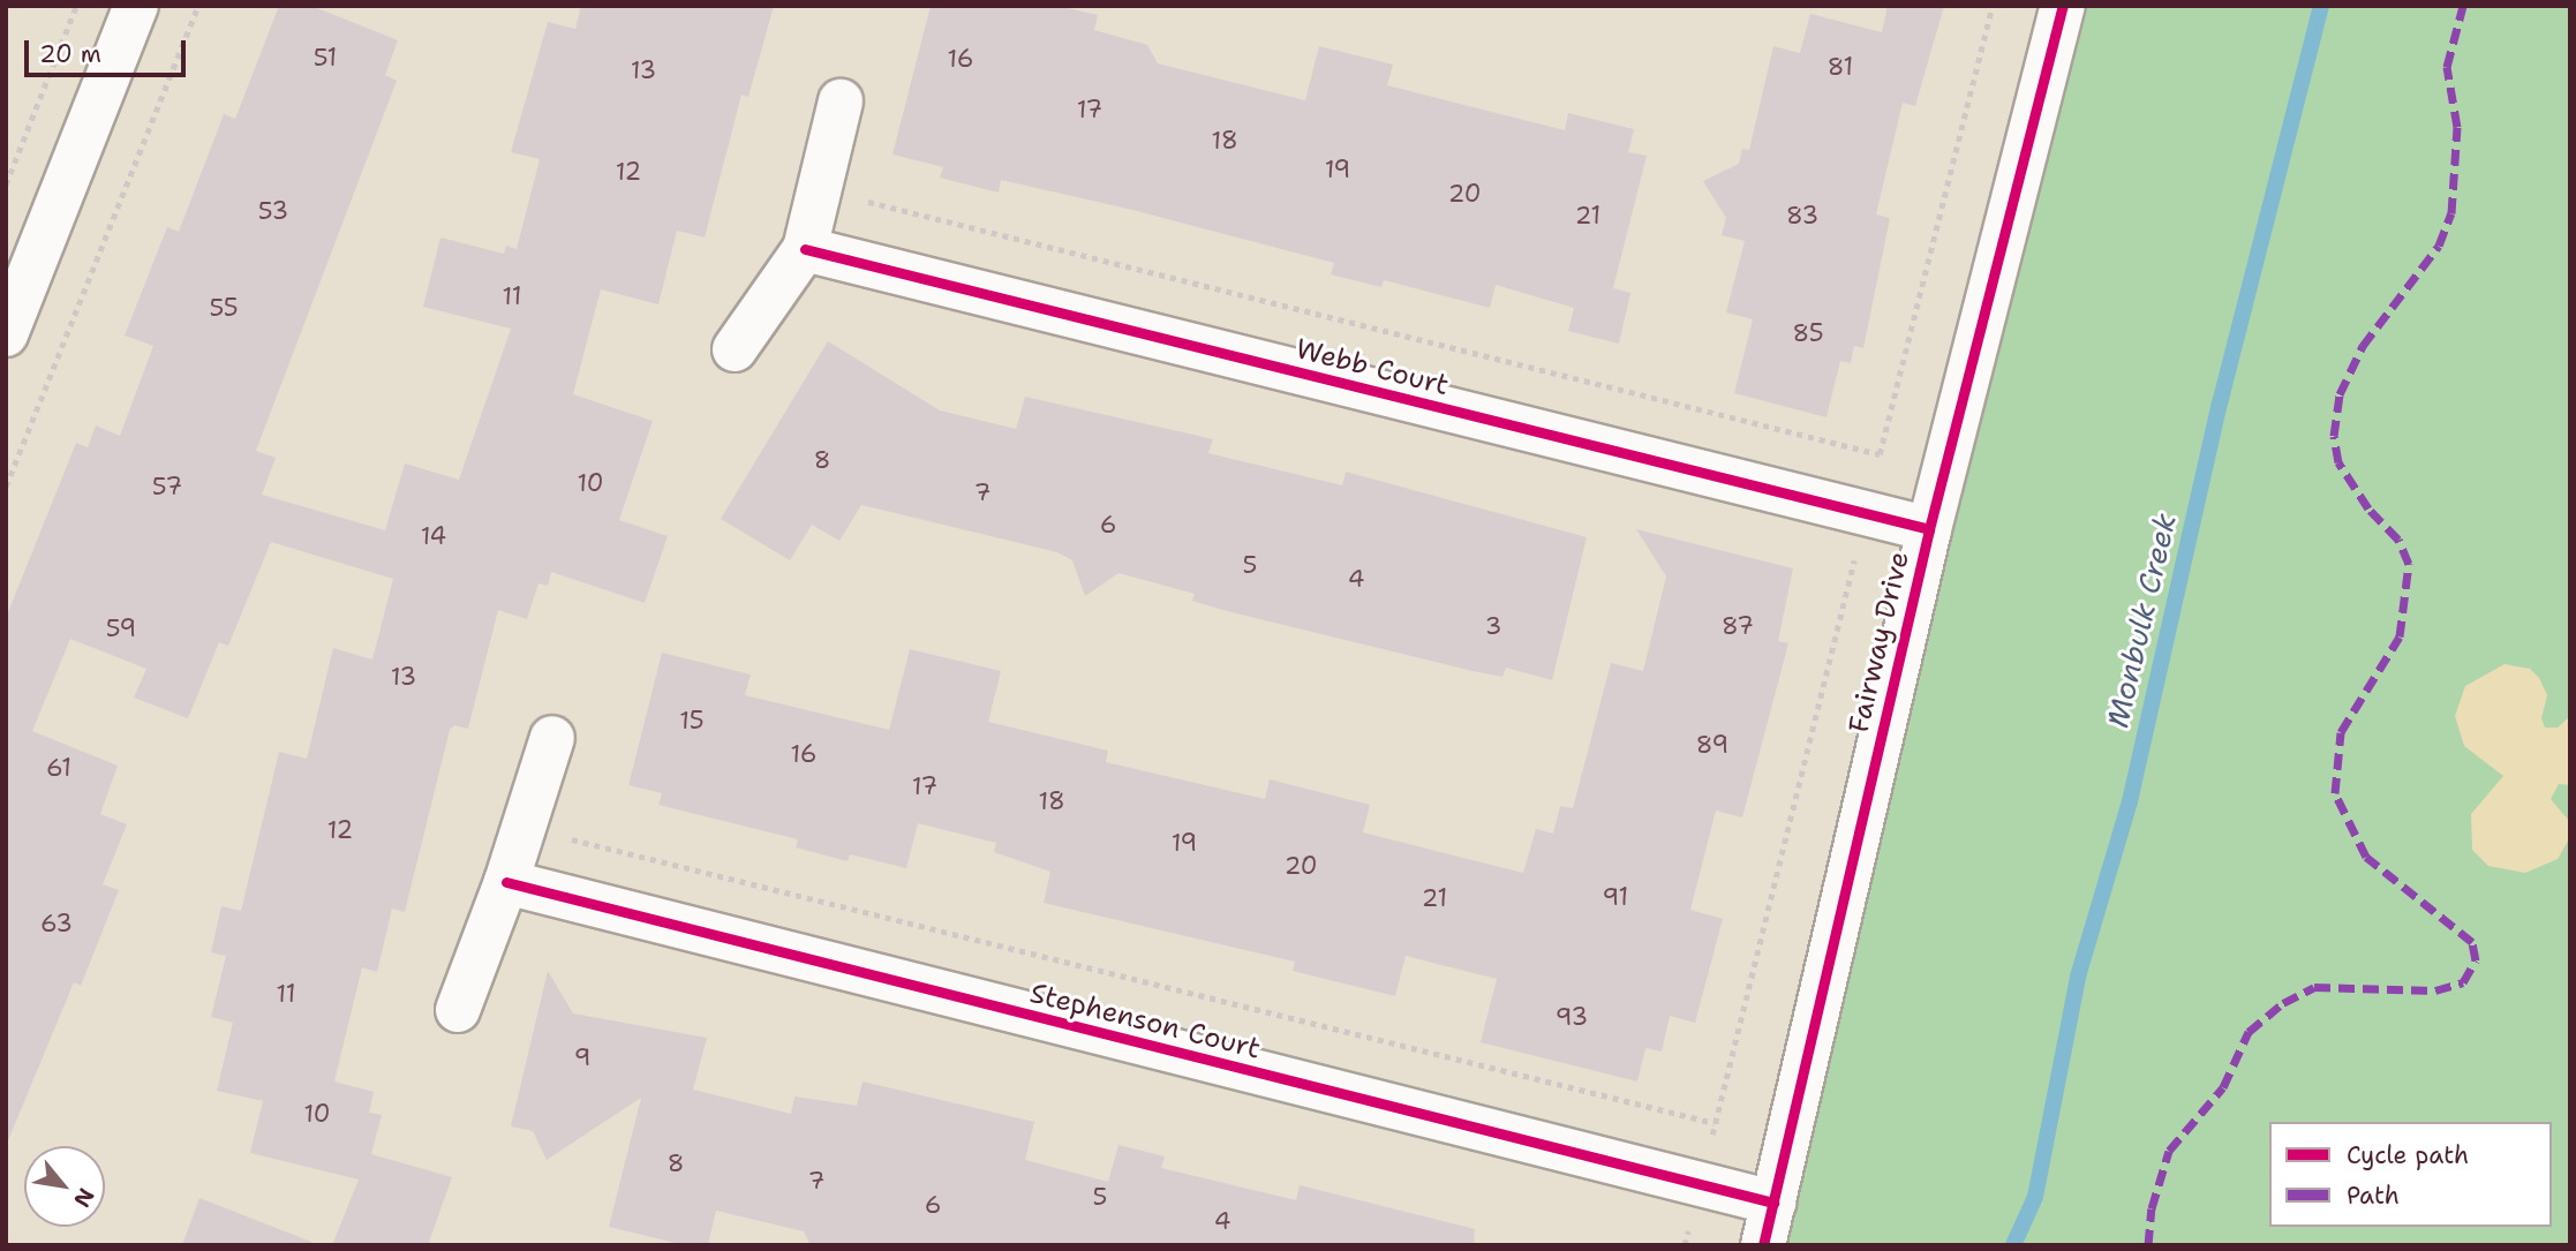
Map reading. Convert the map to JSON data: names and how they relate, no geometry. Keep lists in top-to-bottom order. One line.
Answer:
{"streets":{"street":["Webb Court","Fairway Drive","Stephenson Court"]},"crossings":[["Webb Court","Fairway Drive"],["Fairway Drive","Stephenson Court"]],"water":["Monbulk Creek"],"house_numbers":["51","16","81","13","17","18","19","12","20","53","21","83","11","55","85","8","10","57","7","6","14","5","4","3","87","59","13","15","89","16","61","17","18","12","19","20","91","21","63","11","93","9","10","8","7","5","6","4"],"legend":["Cycle path","Path"],"scale_bar":"20 m","north":"bottom right"}
